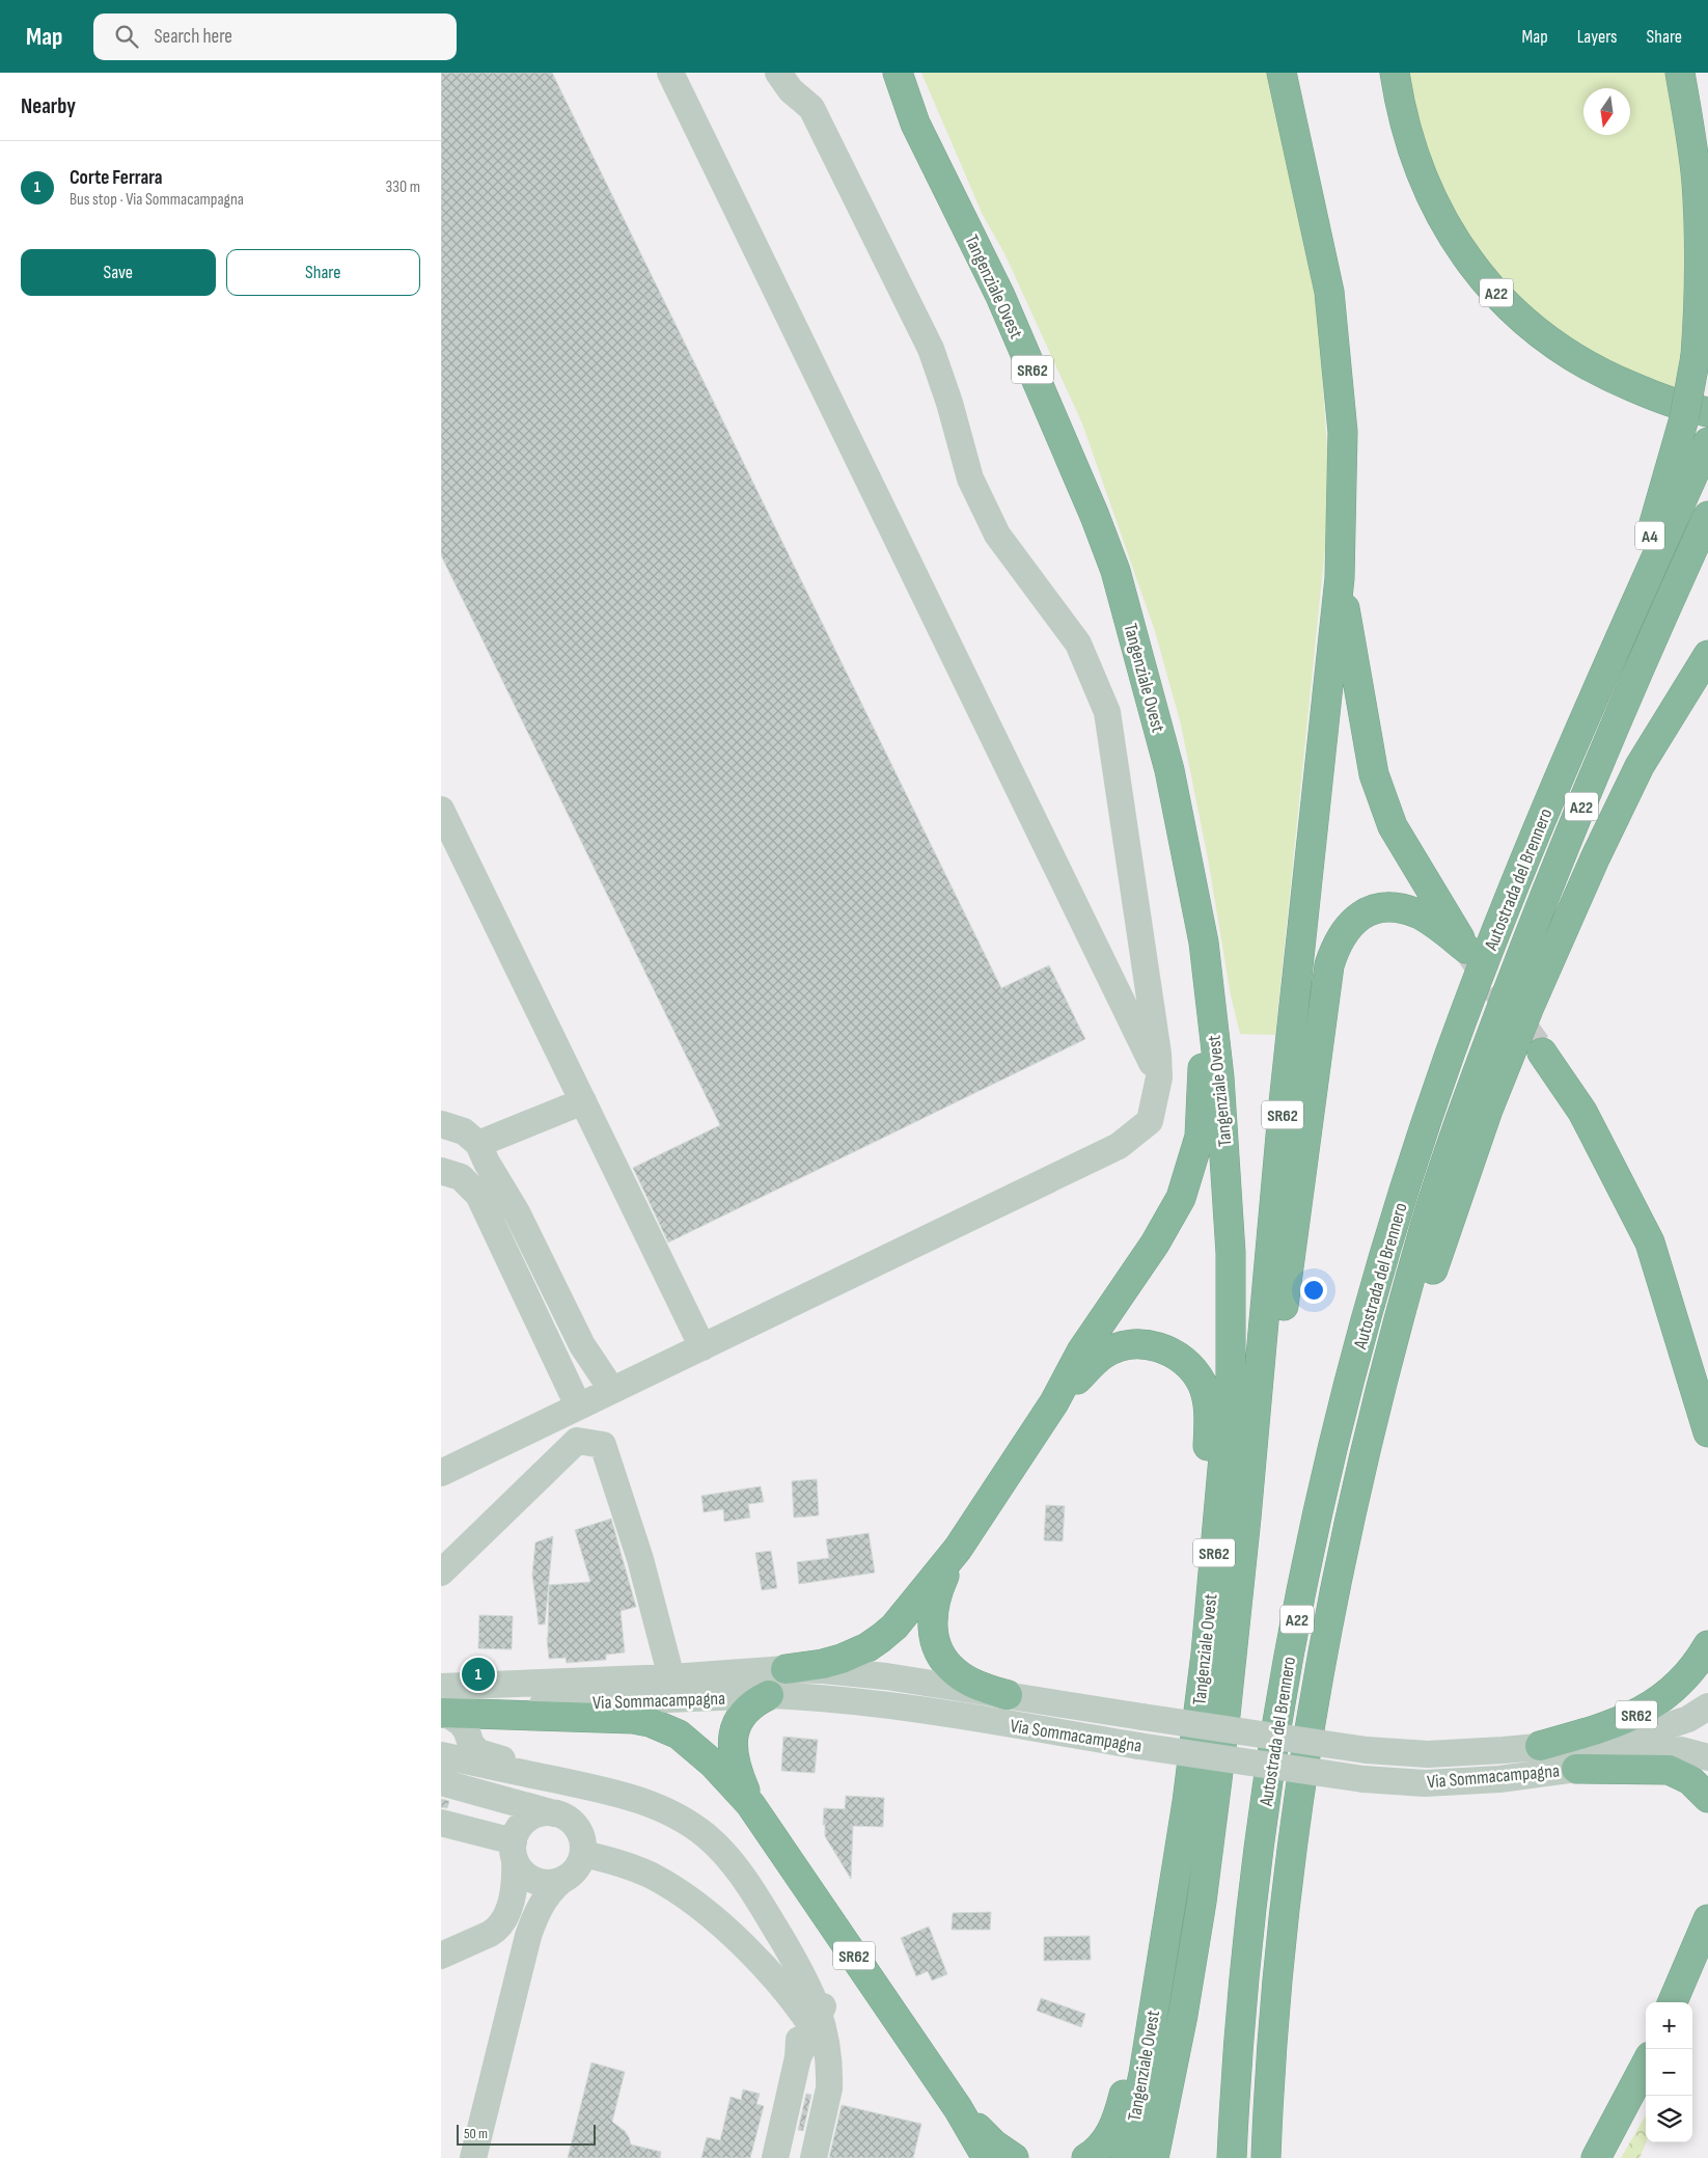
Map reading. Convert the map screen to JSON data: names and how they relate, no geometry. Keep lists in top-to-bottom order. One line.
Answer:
{"streets":{"highway":["Tangenziale Ovest","A22","SR62","A4","Autostrada del Brennero"],"street":["Via Sommacampagna"]},"crossings":[["Tangenziale Ovest","SR62"],["A22","A4"],["SR62","Via Sommacampagna"],["A4","Autostrada del Brennero"]],"scale_bar":"50 m","north":"bottom","page":{"header":"Map","search":"Search here","nav":["Map","Layers","Share"],"heading":"Nearby","list":[{"mark":"1","name":"Corte Ferrara","note":"Bus stop · Via Sommacampagna","value":"330 m"}],"buttons":["Save","Share"],"pins":"1","map_buttons":["+","−"],"scale":"50 m"}}
